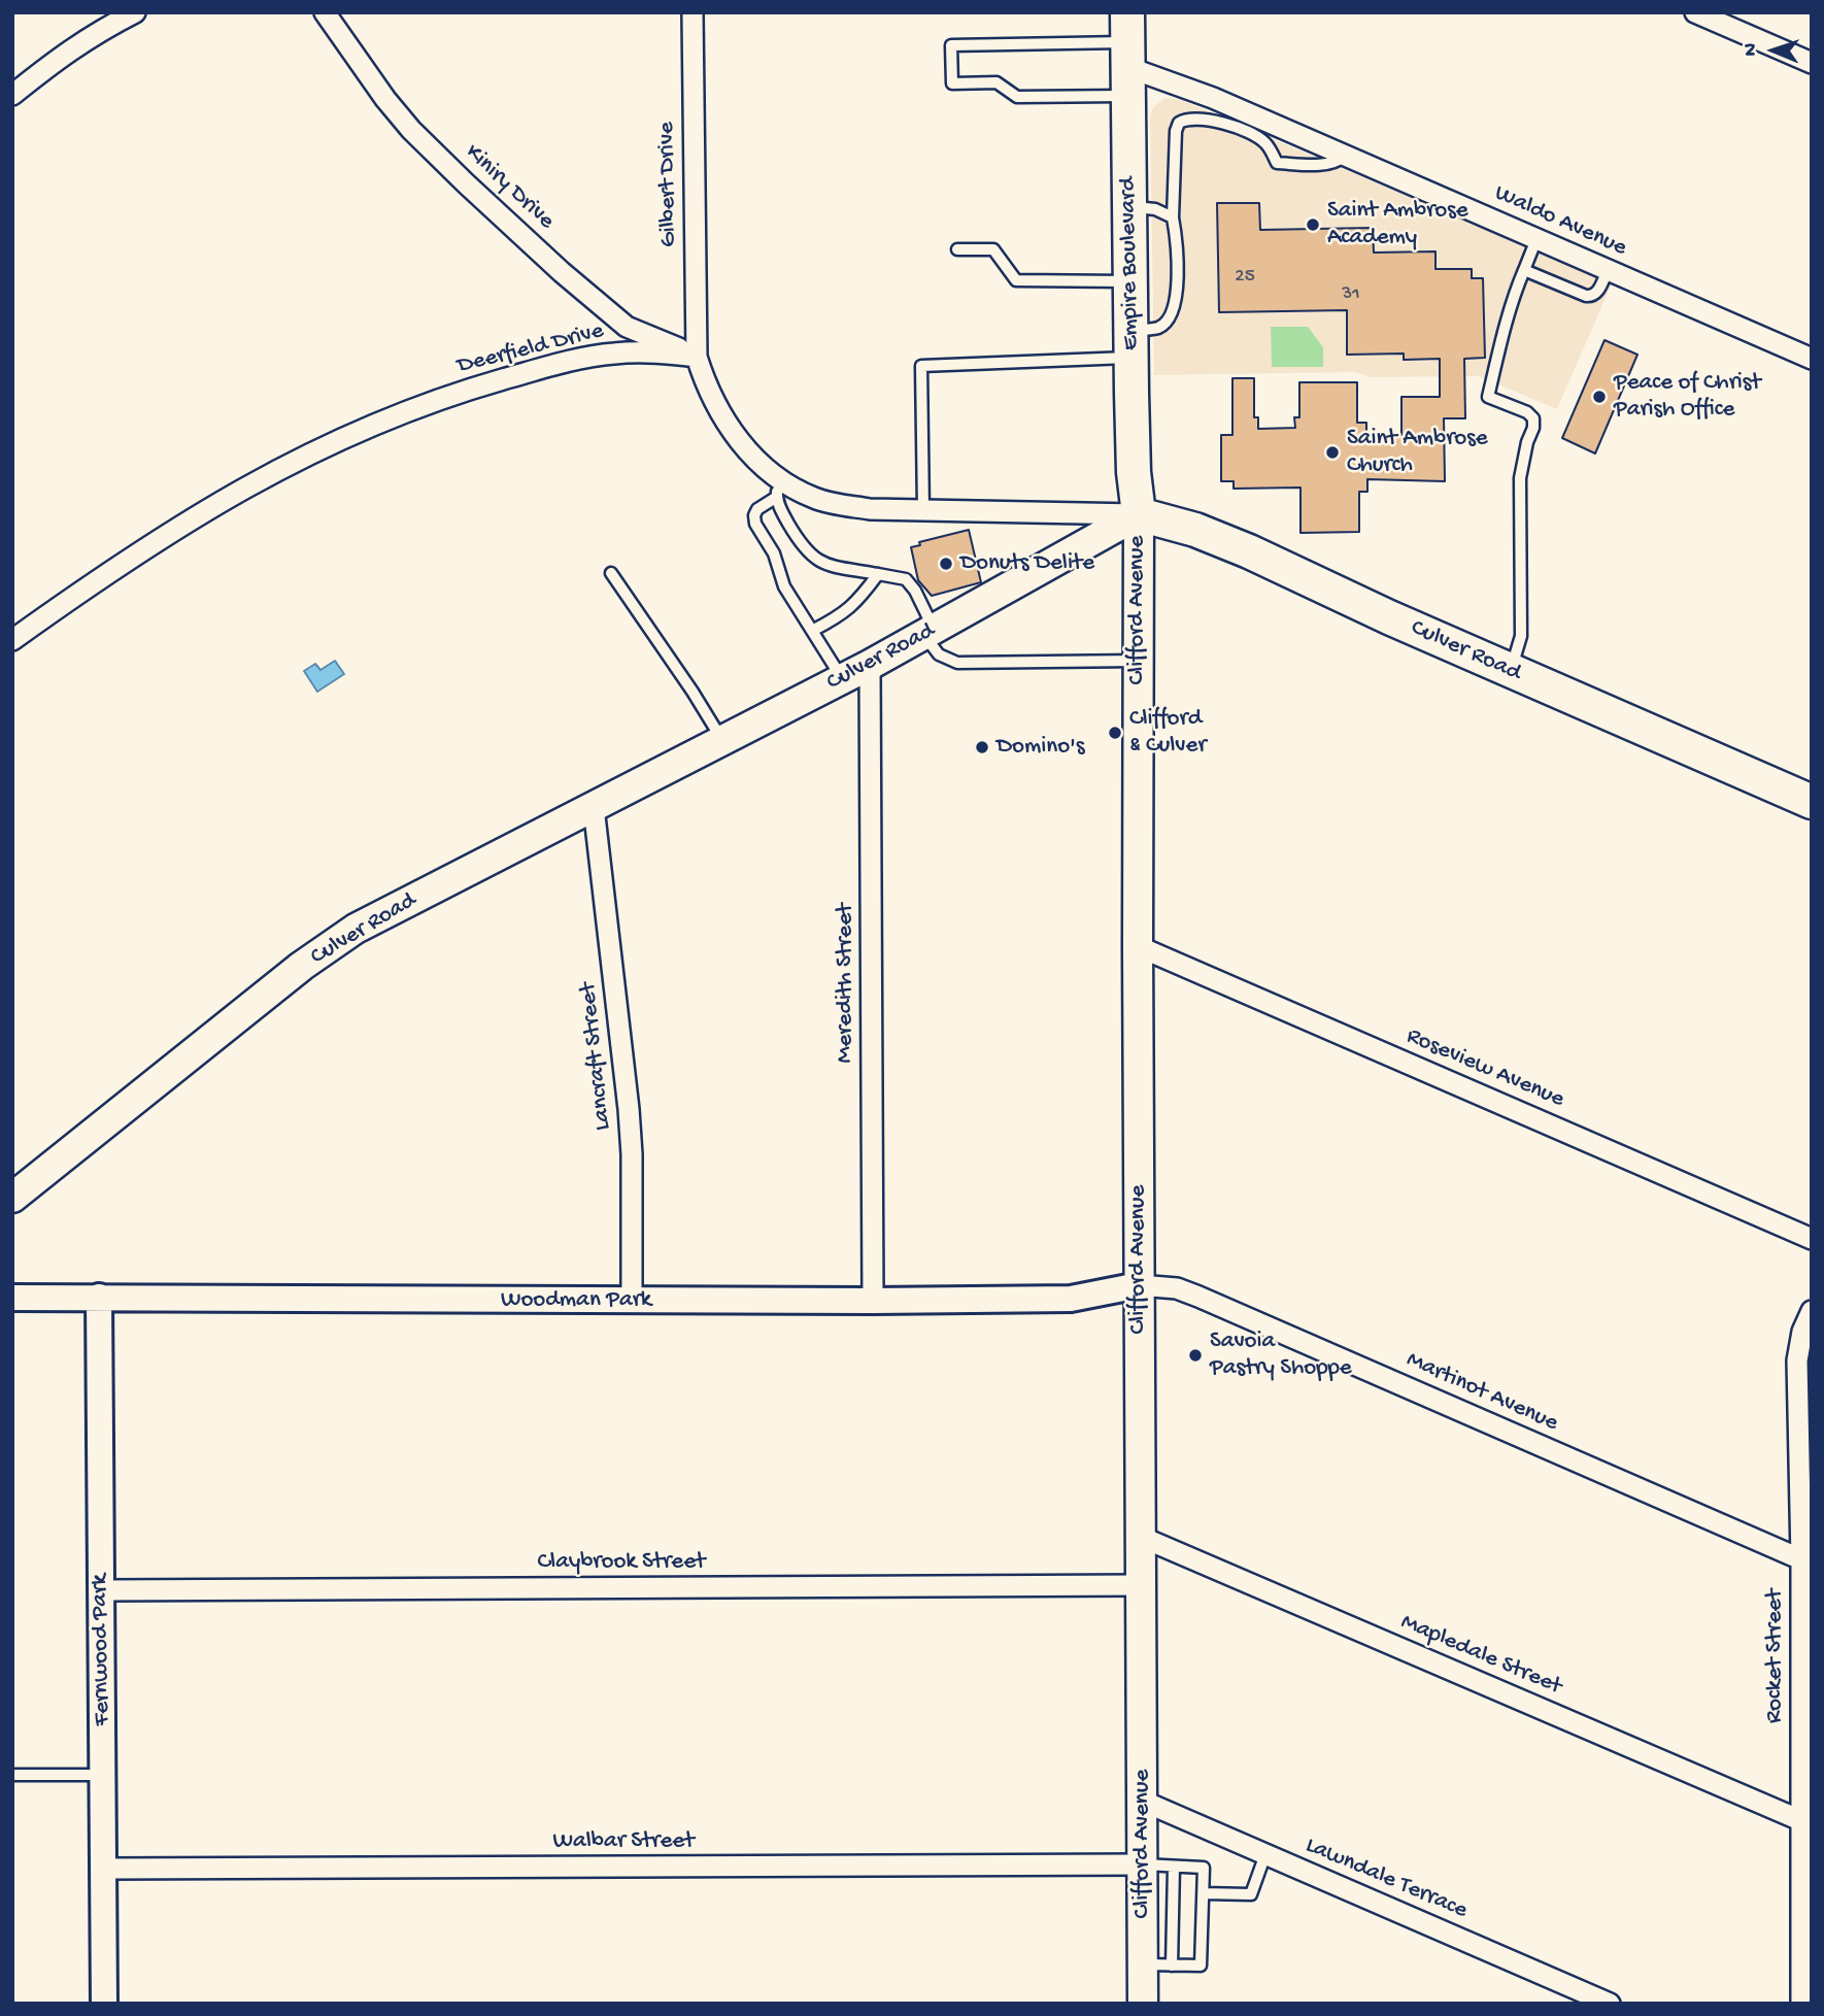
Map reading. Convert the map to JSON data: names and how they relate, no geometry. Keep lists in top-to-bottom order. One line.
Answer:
{"streets":{"main road":["Empire Boulevard","Clifford Avenue","Culver Road"],"street":["Gilbert Drive","Kiniry Drive","Waldo Avenue","Deerfield Drive","Meredith Street","Lancraft Street","Roseview Avenue","Woodman Park","Martinot Avenue","Claybrook Street","Fernwood Park","Mapledale Street","Rocket Street","Walbar Street","Lawndale Terrace"]},"crossings":[["Gilbert Drive","Kiniry Drive"],["Gilbert Drive","Deerfield Drive"],["Kiniry Drive","Deerfield Drive"],["Waldo Avenue","Empire Boulevard"],["Empire Boulevard","Clifford Avenue"],["Empire Boulevard","Culver Road"],["Clifford Avenue","Culver Road"],["Clifford Avenue","Roseview Avenue"],["Clifford Avenue","Woodman Park"],["Clifford Avenue","Martinot Avenue"],["Clifford Avenue","Claybrook Street"],["Clifford Avenue","Mapledale Street"],["Clifford Avenue","Walbar Street"],["Clifford Avenue","Lawndale Terrace"],["Culver Road","Meredith Street"],["Culver Road","Lancraft Street"],["Meredith Street","Woodman Park"],["Lancraft Street","Woodman Park"],["Woodman Park","Martinot Avenue"],["Woodman Park","Fernwood Park"],["Martinot Avenue","Rocket Street"],["Claybrook Street","Fernwood Park"],["Fernwood Park","Walbar Street"],["Mapledale Street","Rocket Street"]],"places":["Saint Ambrose Academy","Peace of Christ Parish Office","Saint Ambrose Church","Donuts Delite","Clifford & Culver","Domino's","Savoia Pastry Shoppe"],"house_numbers":["25","31"],"north":"left"}
